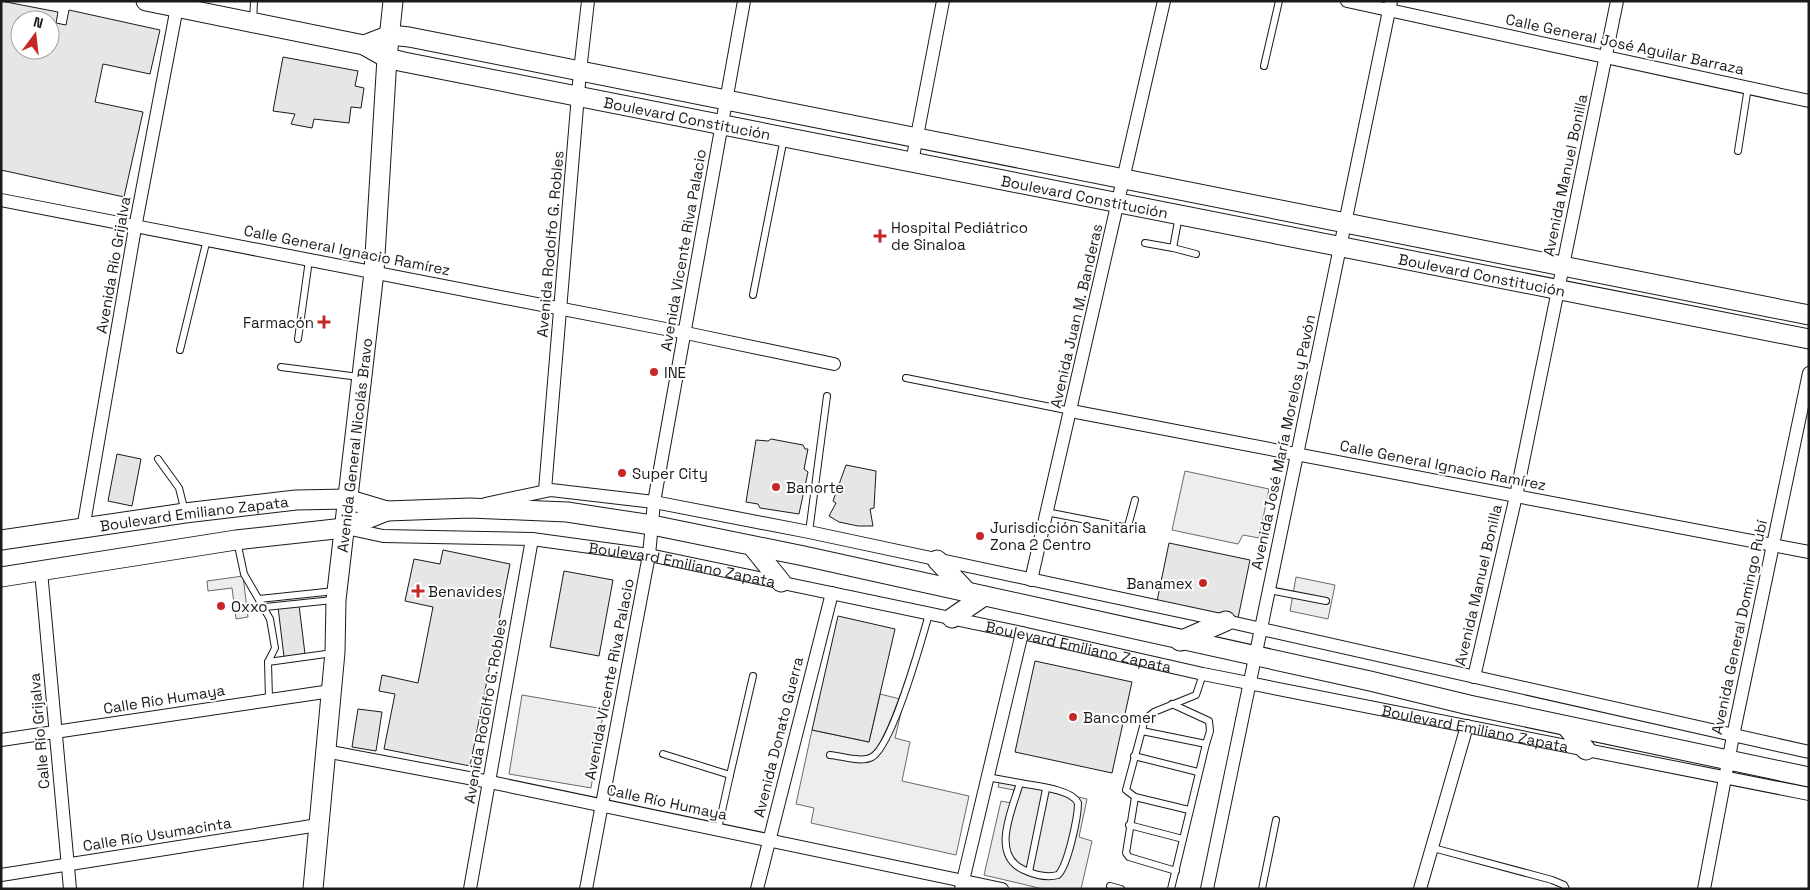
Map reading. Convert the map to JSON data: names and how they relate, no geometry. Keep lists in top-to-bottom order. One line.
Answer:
{"streets":{"main road":["Boulevard Constitución","Avenida General Nicolás Bravo","Boulevard Emiliano Zapata"],"street":["Calle General José Aguilar Barraza","Avenida Manuel Bonilla","Avenida Rodolfo G. Robles","Calle General Ignacio Ramírez","Avenida Vicente Riva Palacio","Avenida Río Grijalva","Avenida Juan M. Banderas","Avenida José María Morelos y Pavón","Avenida General Domingo Rubí","Calle Río Humaya","Calle Río Grijalva","Avenida Donato Guerra","Calle Río Usumacinta"]},"crossings":[["Calle General José Aguilar Barraza","Avenida Manuel Bonilla"],["Calle General José Aguilar Barraza","Avenida José María Morelos y Pavón"],["Boulevard Constitución","Avenida Manuel Bonilla"],["Boulevard Constitución","Avenida Rodolfo G. Robles"],["Boulevard Constitución","Avenida Vicente Riva Palacio"],["Boulevard Constitución","Avenida Río Grijalva"],["Boulevard Constitución","Avenida Juan M. Banderas"],["Boulevard Constitución","Avenida José María Morelos y Pavón"],["Boulevard Constitución","Avenida General Nicolás Bravo"],["Avenida Manuel Bonilla","Calle General Ignacio Ramírez"],["Avenida Manuel Bonilla","Boulevard Emiliano Zapata"],["Avenida Rodolfo G. Robles","Calle General Ignacio Ramírez"],["Avenida Rodolfo G. Robles","Boulevard Emiliano Zapata"],["Avenida Rodolfo G. Robles","Calle Río Humaya"],["Calle General Ignacio Ramírez","Avenida Vicente Riva Palacio"],["Calle General Ignacio Ramírez","Avenida Río Grijalva"],["Calle General Ignacio Ramírez","Avenida Juan M. Banderas"],["Calle General Ignacio Ramírez","Avenida José María Morelos y Pavón"],["Calle General Ignacio Ramírez","Avenida General Nicolás Bravo"],["Calle General Ignacio Ramírez","Avenida General Domingo Rubí"],["Avenida Vicente Riva Palacio","Boulevard Emiliano Zapata"],["Avenida Vicente Riva Palacio","Calle Río Humaya"],["Avenida Río Grijalva","Boulevard Emiliano Zapata"],["Avenida Juan M. Banderas","Boulevard Emiliano Zapata"],["Avenida José María Morelos y Pavón","Boulevard Emiliano Zapata"],["Avenida General Nicolás Bravo","Boulevard Emiliano Zapata"],["Avenida General Nicolás Bravo","Calle Río Humaya"],["Avenida General Nicolás Bravo","Calle Río Usumacinta"],["Boulevard Emiliano Zapata","Avenida General Domingo Rubí"],["Boulevard Emiliano Zapata","Calle Río Grijalva"],["Boulevard Emiliano Zapata","Avenida Donato Guerra"],["Calle Río Humaya","Calle Río Grijalva"],["Calle Río Humaya","Avenida Donato Guerra"],["Calle Río Grijalva","Calle Río Usumacinta"]],"places":{"health":["Hospital Pediátrico de Sinaloa","Farmacón","Benavides"],"other":["INE","Super City","Banorte","Jurisdicción Sanitaria Zona 2 Centro","Banamex","Oxxo","Bancomer"]},"north":"top"}
